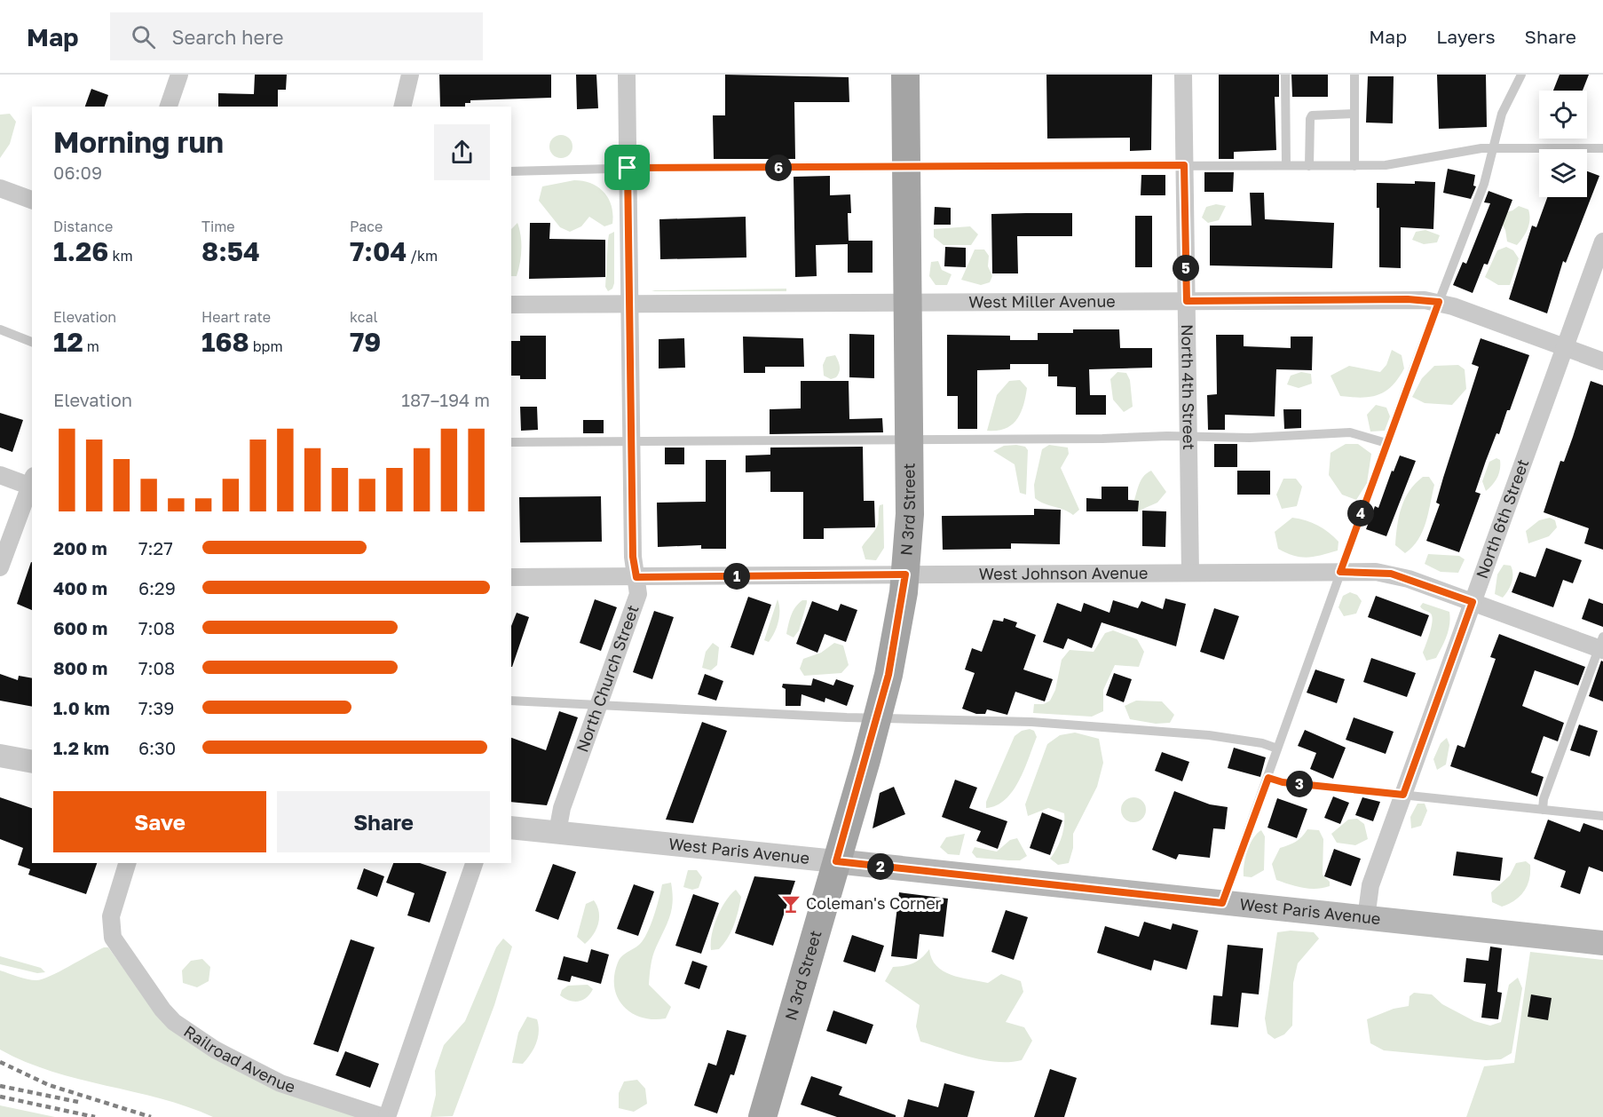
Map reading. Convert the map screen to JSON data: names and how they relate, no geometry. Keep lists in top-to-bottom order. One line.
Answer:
{"streets":{"main road":["N 3rd Street","West Paris Avenue"],"street":["West Miller Avenue","North 4th Street","North 6th Street","West Johnson Avenue","North Church Street","Railroad Avenue"]},"crossings":[["West Miller Avenue","North 4th Street"],["West Miller Avenue","N 3rd Street"],["West Miller Avenue","North 6th Street"],["West Miller Avenue","North Church Street"],["North 4th Street","West Johnson Avenue"],["N 3rd Street","West Johnson Avenue"],["N 3rd Street","West Paris Avenue"],["North 6th Street","West Johnson Avenue"],["North 6th Street","West Paris Avenue"],["West Johnson Avenue","North Church Street"],["North Church Street","West Paris Avenue"]],"places":{"bar":["Coleman's Corner"]},"page":{"header":"Map","search":"Search here","nav":["Map","Layers","Share"],"heading":["Morning run","06:09"],"pins":["6","5","4","1","3","2"],"stats":[["Distance","1.26 km"],["Time","8:54"],["Pace","7:04 /km"],["Elevation","12 m"],["Heart rate","168 bpm"],["kcal","79"]],"chart":["Elevation","187–194 m"],"list":[{"name":"200 m","note":"7:27"},{"name":"400 m","note":"6:29"},{"name":"600 m","note":"7:08"},{"name":"800 m","note":"7:08"},{"name":"1.0 km","note":"7:39"},{"name":"1.2 km","note":"6:30"}],"buttons":["Save","Share"]}}
